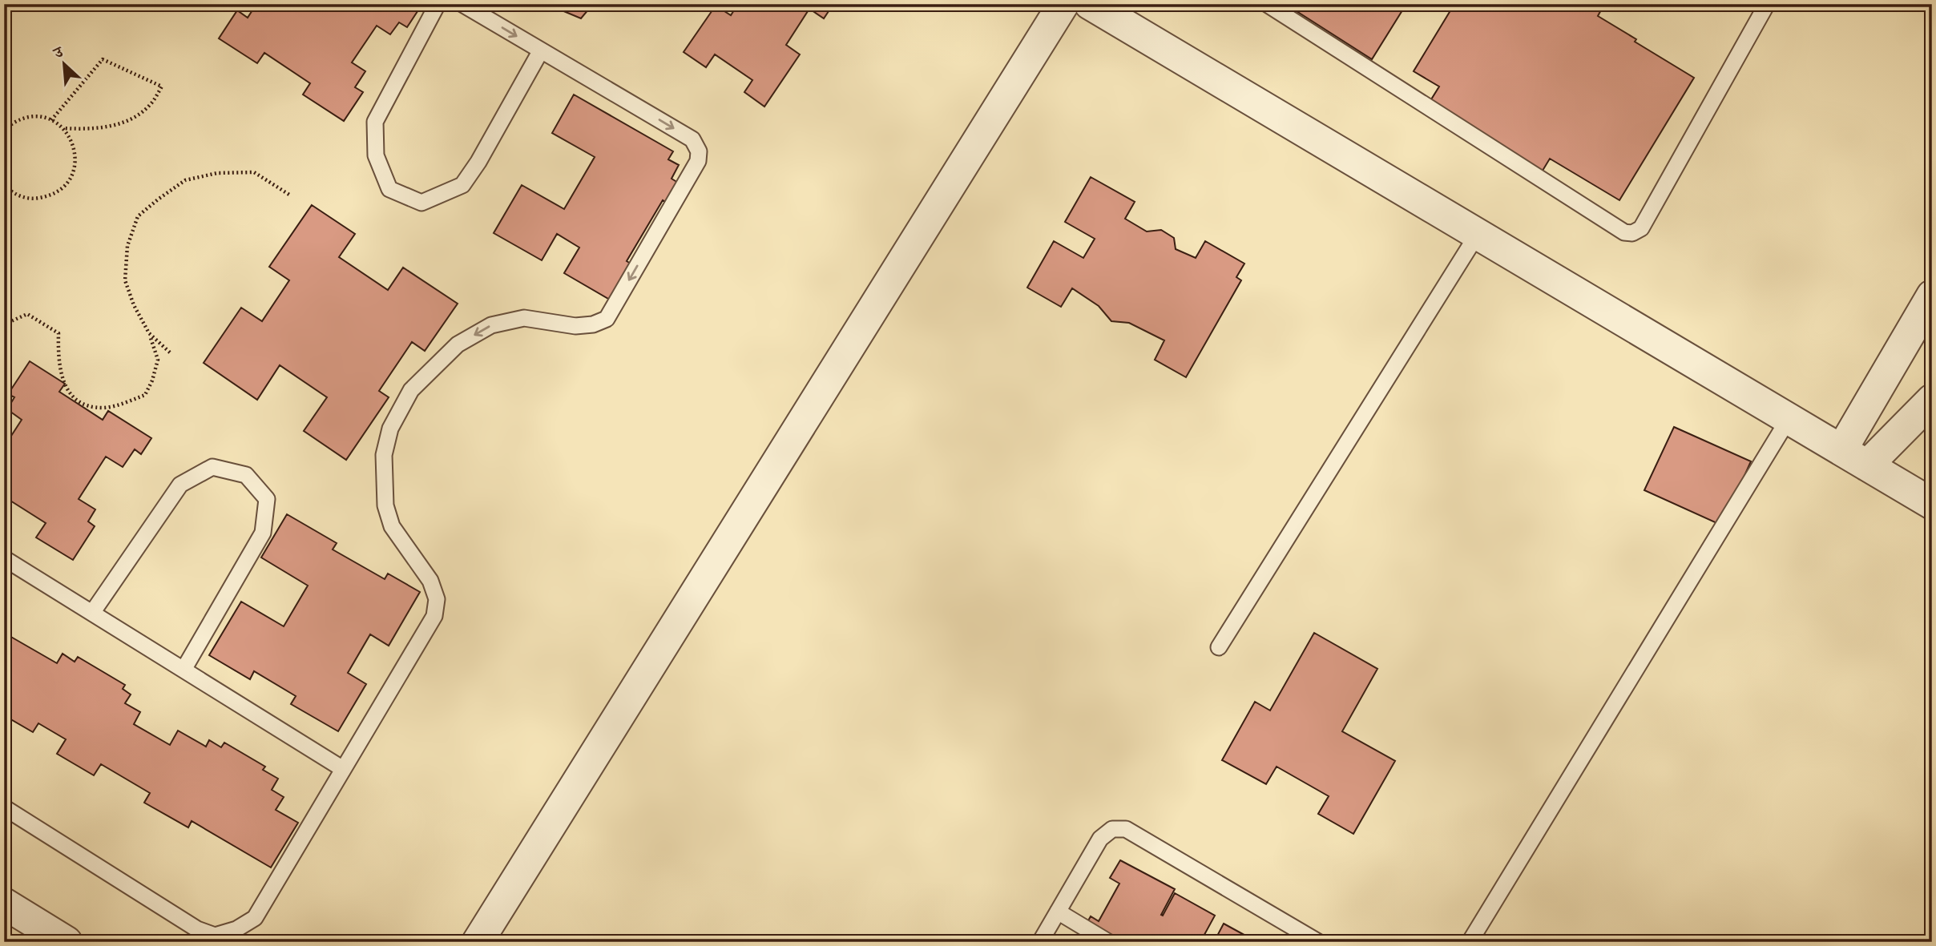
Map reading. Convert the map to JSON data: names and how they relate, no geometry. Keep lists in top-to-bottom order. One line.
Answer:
{"north":"top left"}
